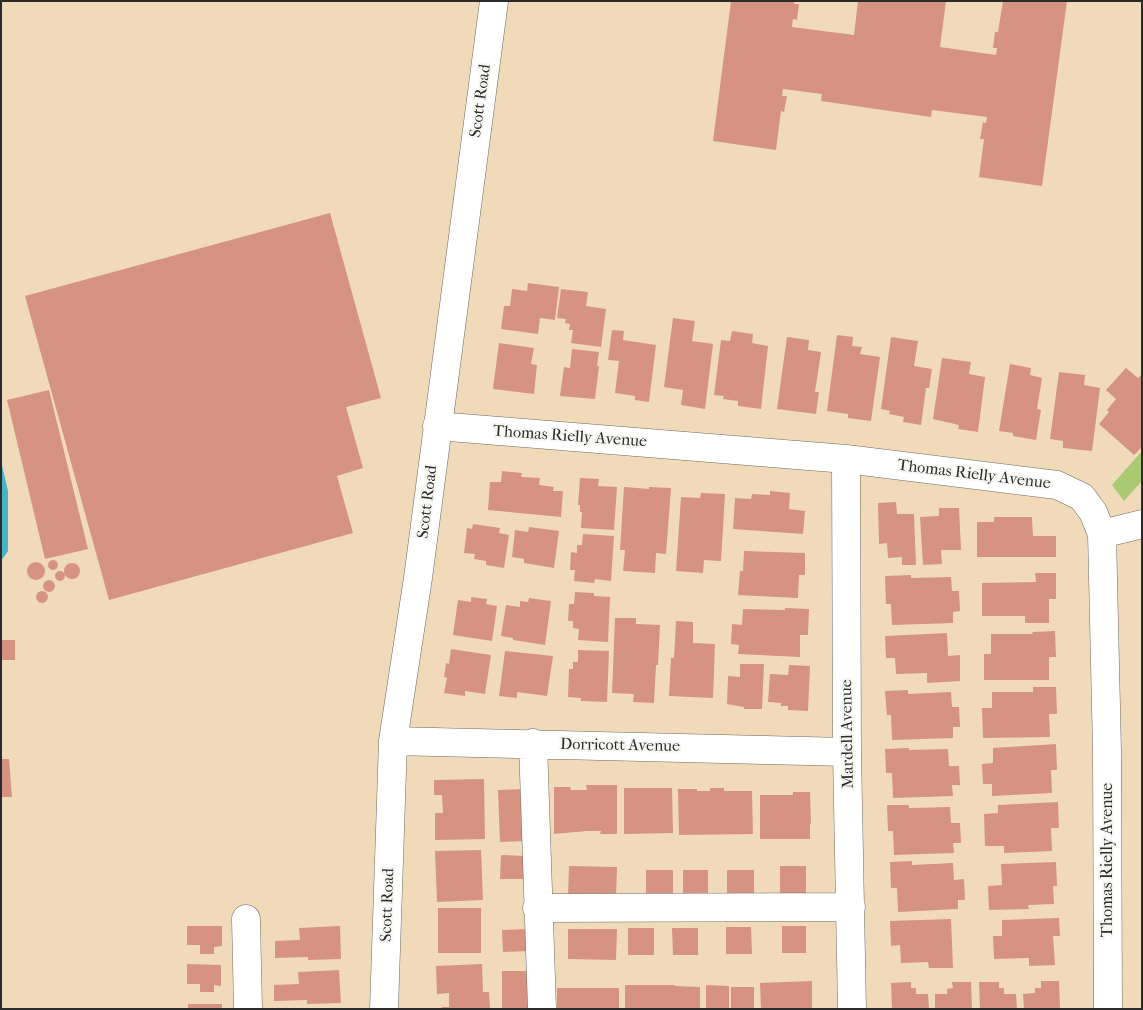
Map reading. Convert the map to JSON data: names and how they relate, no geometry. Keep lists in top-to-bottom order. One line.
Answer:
{"streets":{"street":["Scott Road","Thomas Rielly Avenue","Mardell Avenue","Dorricott Avenue"]},"crossings":[["Scott Road","Thomas Rielly Avenue"],["Scott Road","Dorricott Avenue"],["Thomas Rielly Avenue","Mardell Avenue"],["Mardell Avenue","Dorricott Avenue"]]}
